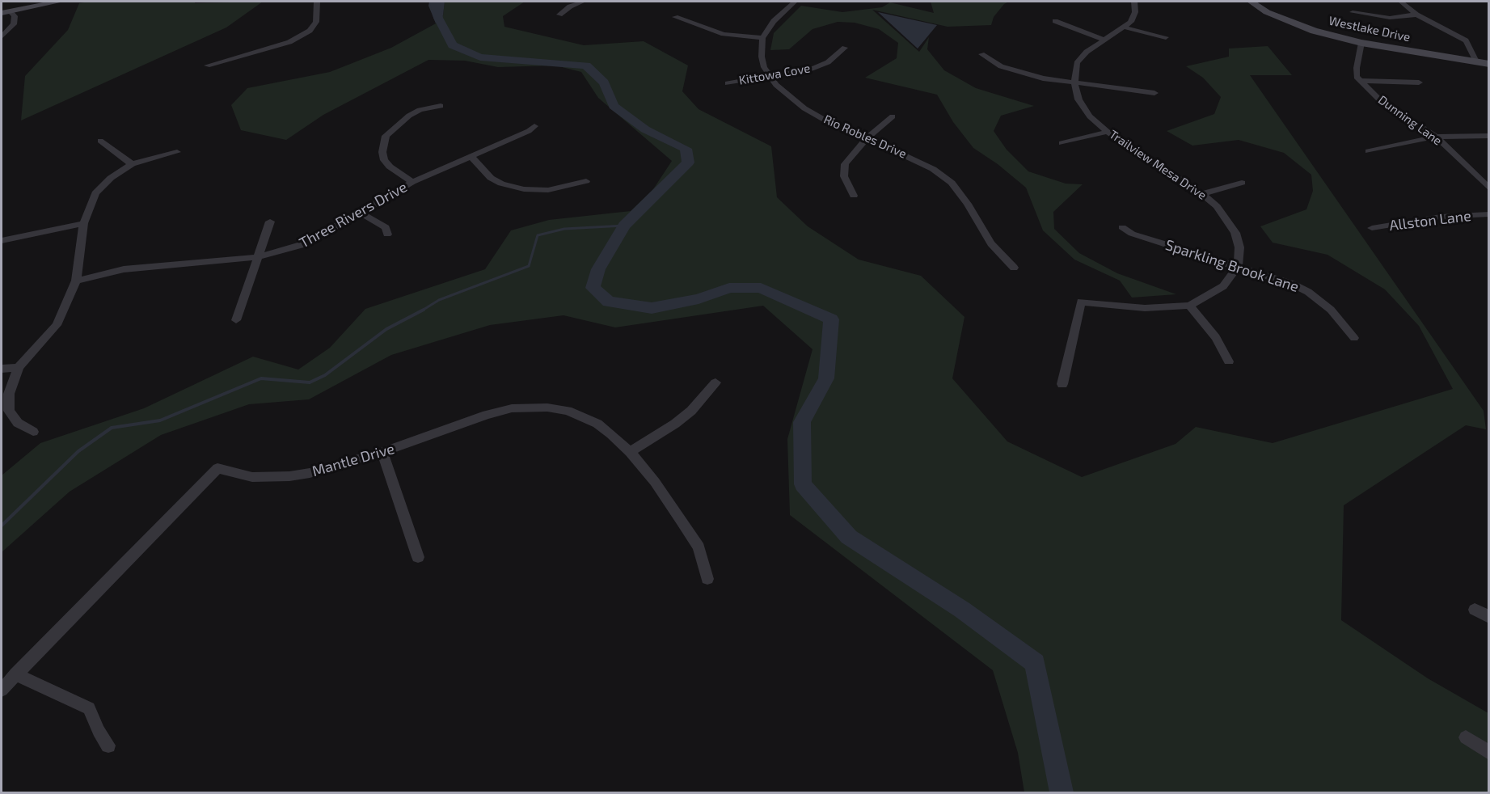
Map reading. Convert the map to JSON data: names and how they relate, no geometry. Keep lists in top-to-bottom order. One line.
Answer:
{"streets":{"street":["Westlake Drive","Kittowa Cove","Dunning Lane","Rio Robles Drive","Trailview Mesa Drive","Three Rivers Drive","Allston Lane","Sparkling Brook Lane","Mantle Drive"]},"crossings":[["Kittowa Cove","Rio Robles Drive"],["Trailview Mesa Drive","Sparkling Brook Lane"]]}
